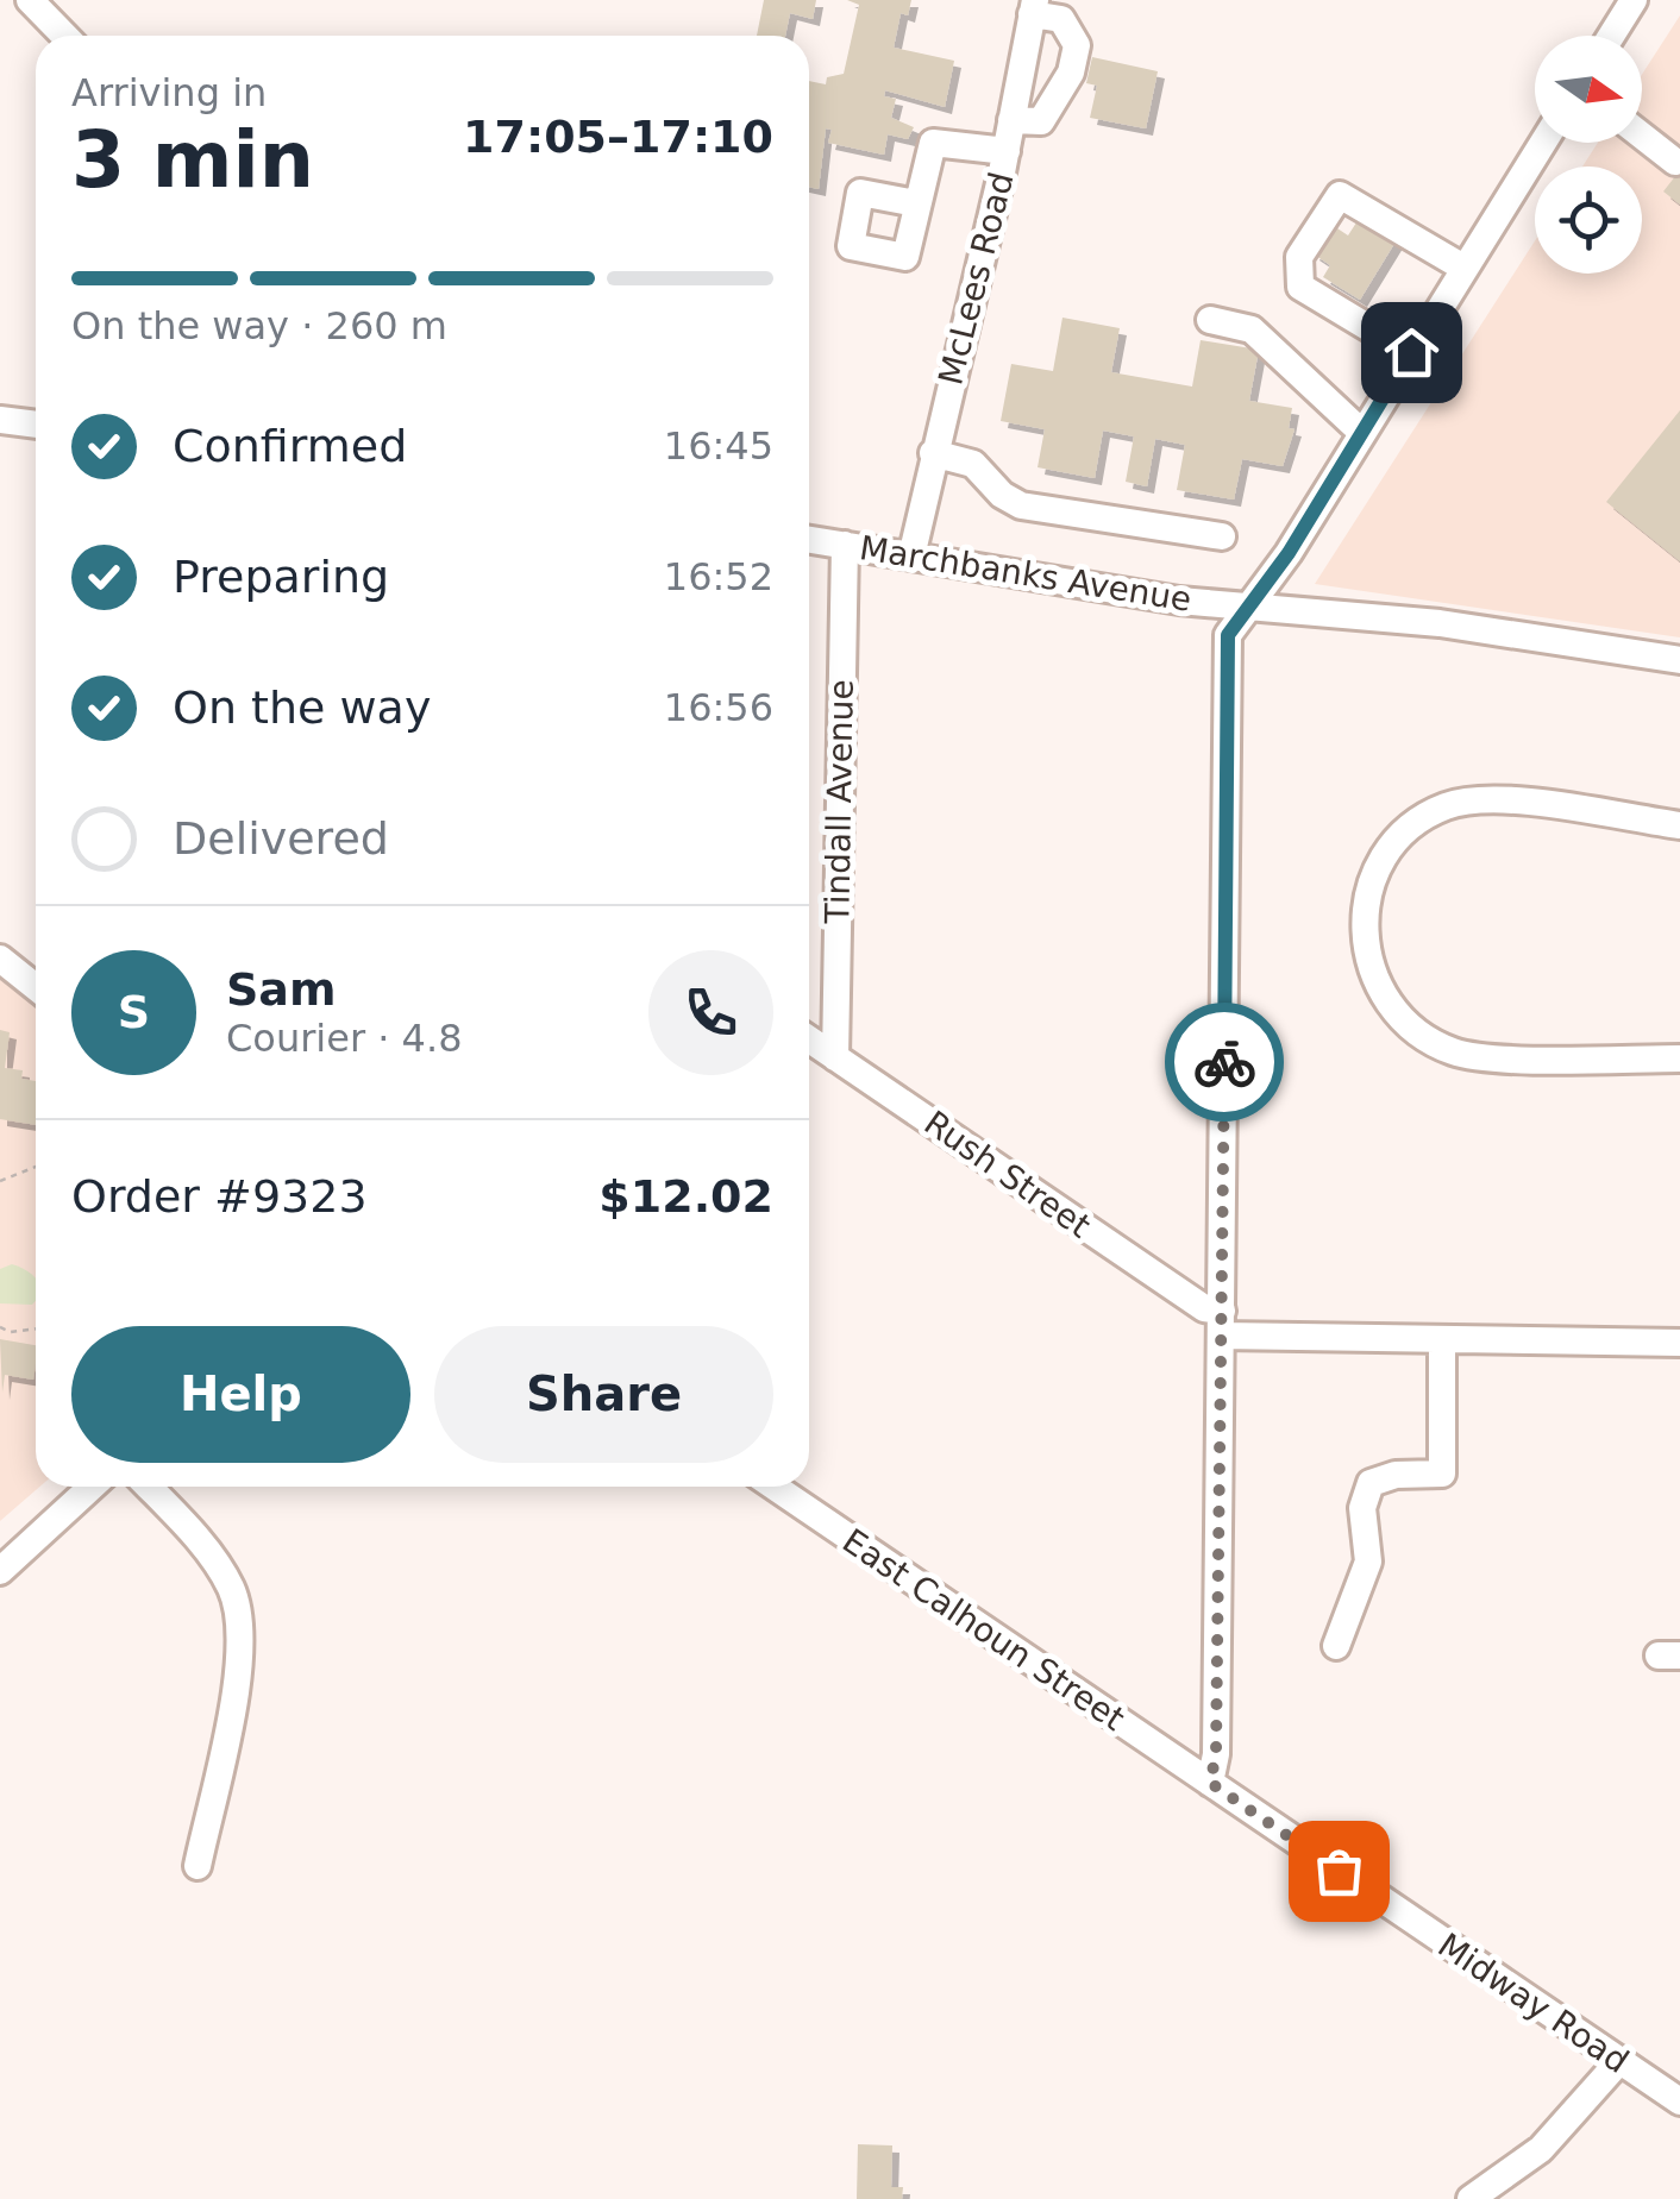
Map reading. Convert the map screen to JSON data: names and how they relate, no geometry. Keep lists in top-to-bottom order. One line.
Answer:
{"streets":{"street":["McLees Road","Marchbanks Avenue","Tindall Avenue","Rush Street","East Calhoun Street","Midway Road"]},"crossings":[["McLees Road","Marchbanks Avenue"],["Marchbanks Avenue","Tindall Avenue"],["Tindall Avenue","Rush Street"],["East Calhoun Street","Midway Road"]],"north":"right","page":{"heading":["3 min","Arriving in","17:05–17:10"],"panel":["Sam","Courier · 4.8","Order #9323","$12.02"],"bar":"On the way · 260 m","list":[["Confirmed","16:45"],["Preparing","16:52"],["On the way","16:56"],"Delivered"],"round":"S","buttons":["Help","Share"]}}
